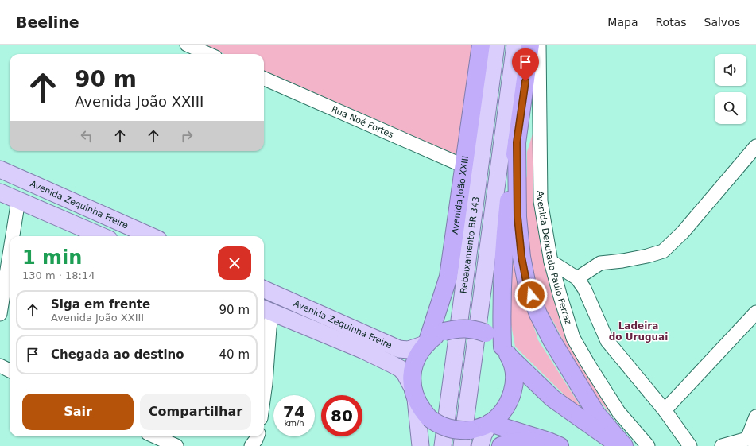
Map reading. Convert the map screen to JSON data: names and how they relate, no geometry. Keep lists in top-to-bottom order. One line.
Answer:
{"streets":{"highway":["Avenida João XXIII"],"main road":["Avenida Zequinha Freire","Rebaixamento BR 343"],"street":["Rua Noé Fortes","Avenida Deputado Paulo Ferraz"]},"crossings":[["Rua Noé Fortes","Avenida João XXIII"],["Avenida João XXIII","Avenida Zequinha Freire"]],"districts":["Ladeira do Uruguai"],"page":{"header":"Beeline","nav":["Mapa","Rotas","Salvos"],"turn":["90 m","Avenida João XXIII"],"heading":["1 min","130 m · 18:14"],"list":[{"name":"Siga em frente","note":"Avenida João XXIII","value":"90 m"},{"name":"Chegada ao destino","value":"40 m"}],"buttons":["Sair","Compartilhar"],"speed":"74 km/h","limit":"80"}}
